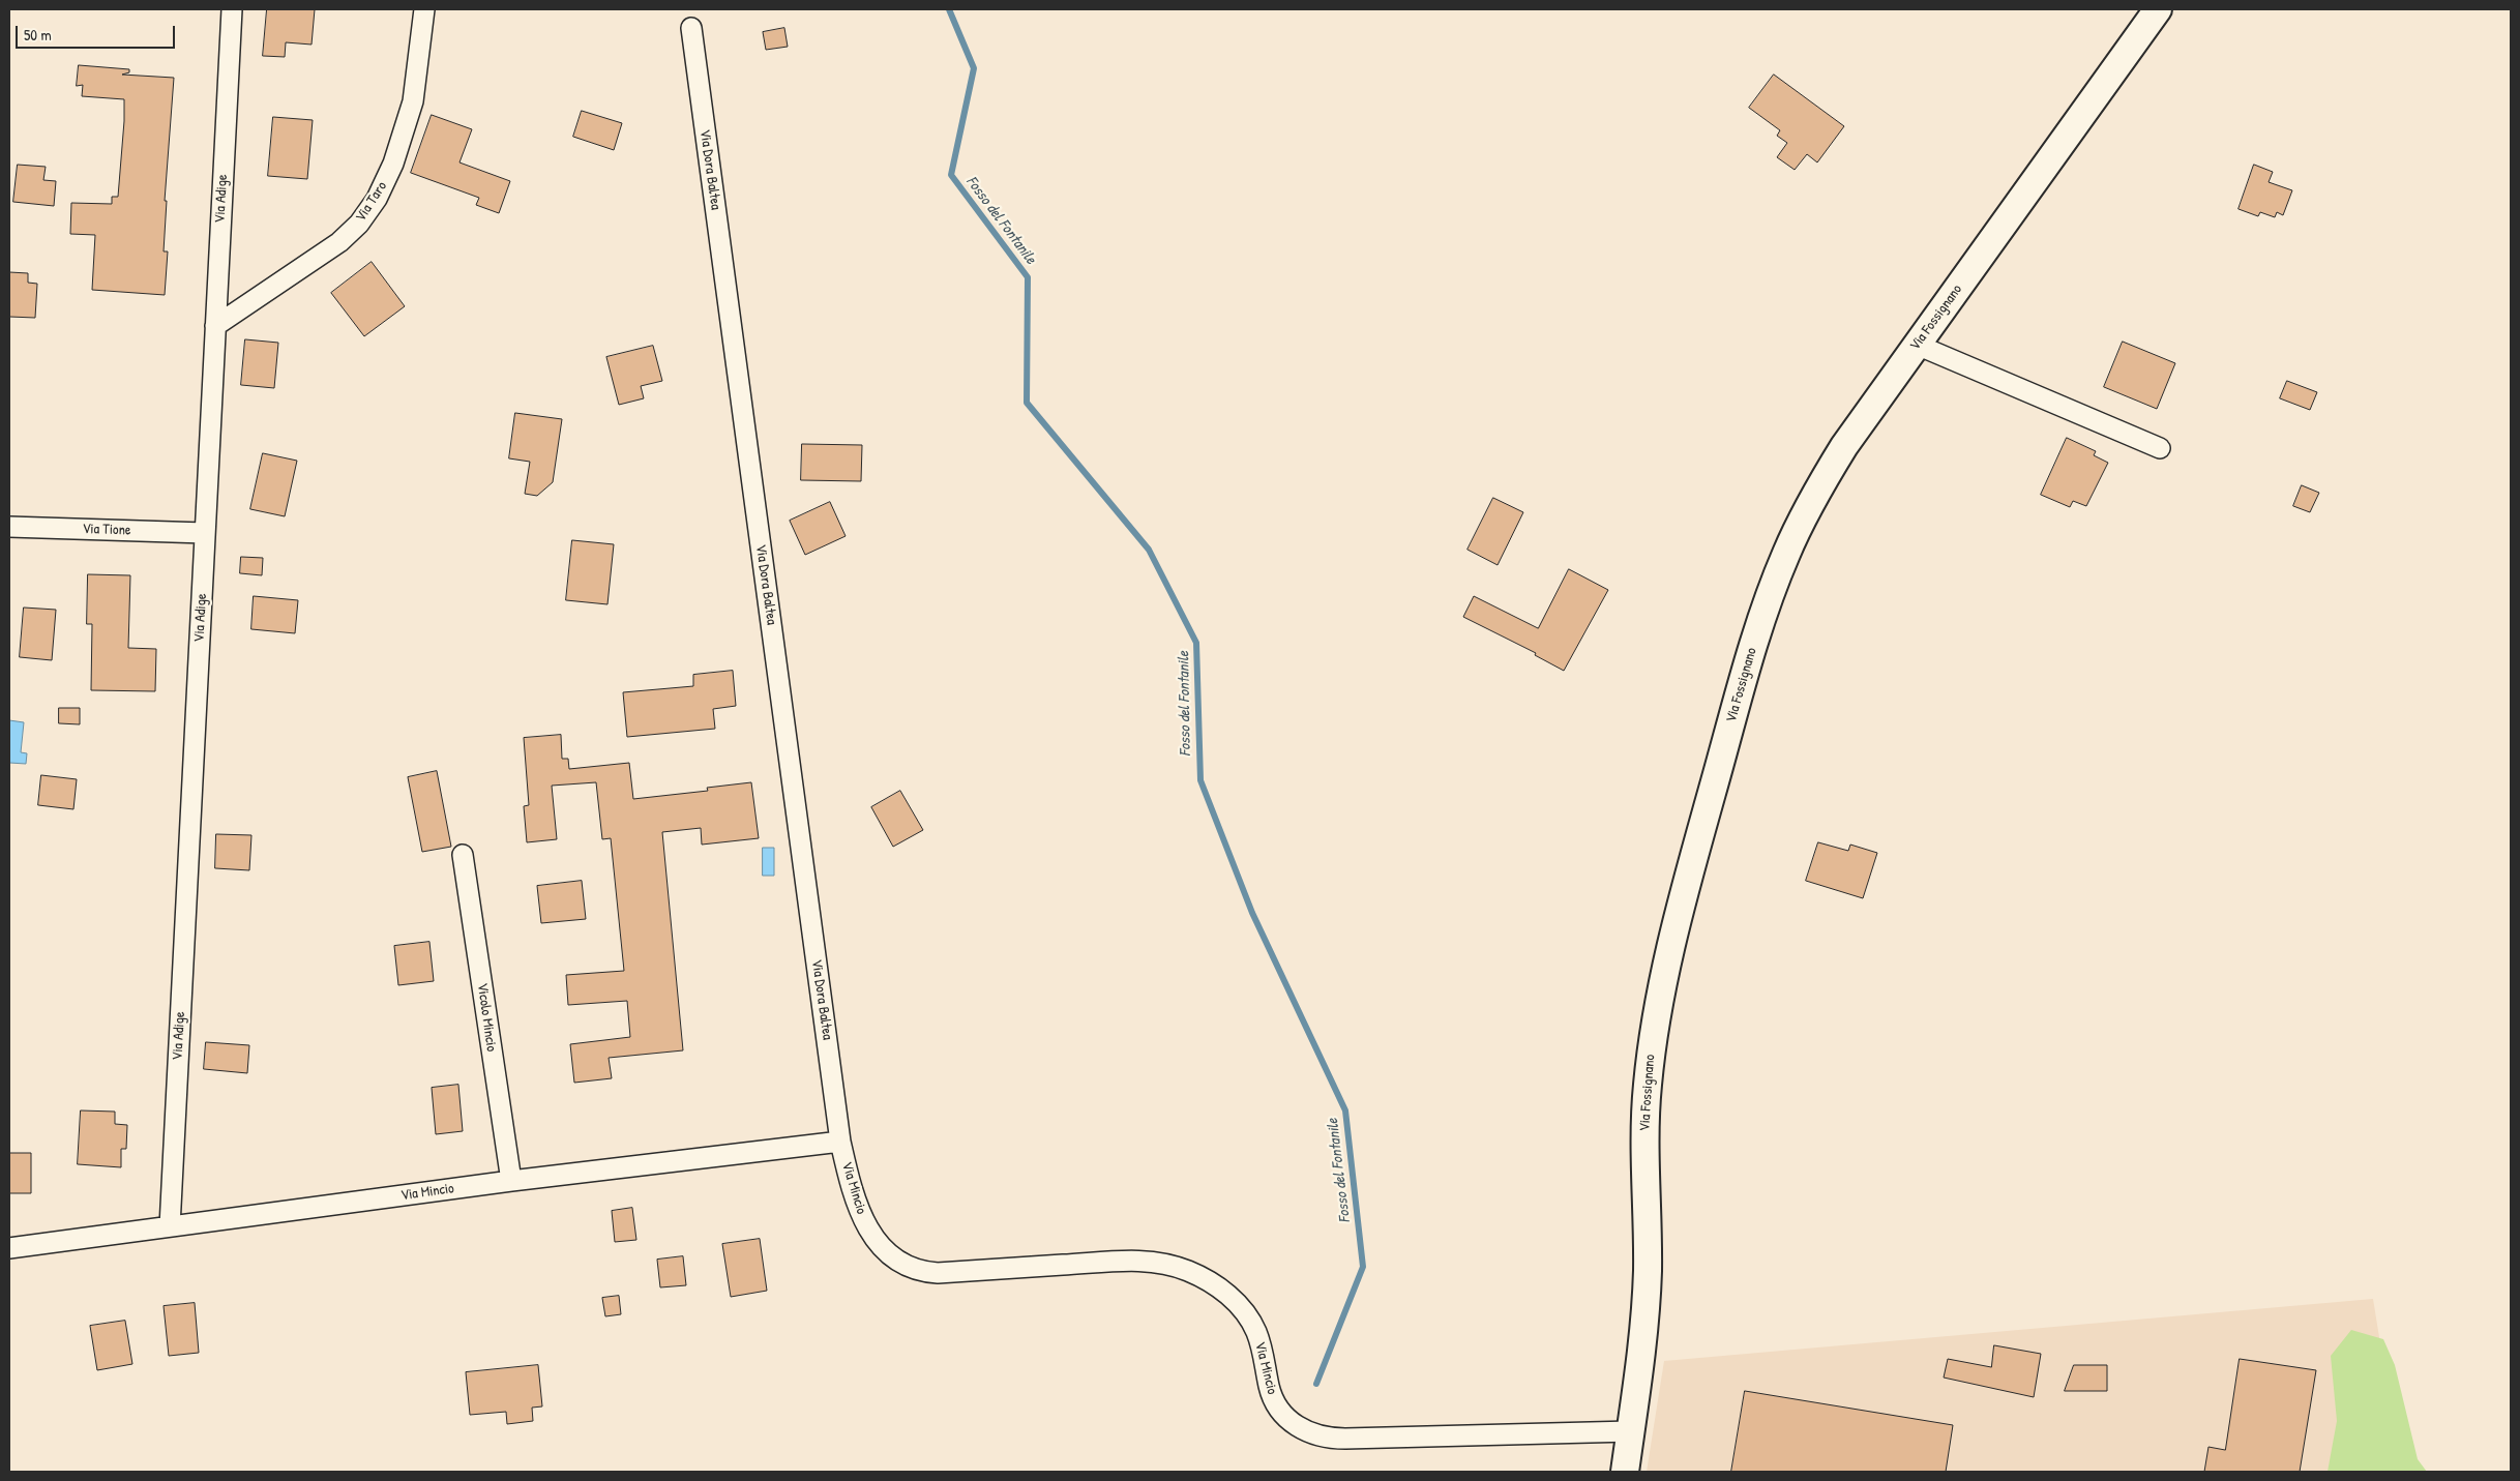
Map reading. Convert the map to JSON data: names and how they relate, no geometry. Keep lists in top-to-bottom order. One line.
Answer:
{"streets":{"street":["Via Dora Baltea","Via Adige","Via Taro","Via Fossignano","Via Tione","Vicolo Mincio","Via Mincio"]},"crossings":[["Via Dora Baltea","Via Mincio"],["Via Adige","Via Taro"],["Via Adige","Via Tione"],["Via Adige","Via Mincio"],["Via Fossignano","Via Mincio"],["Vicolo Mincio","Via Mincio"]],"water":["Fosso del Fontanile"],"scale_bar":"50 m"}
